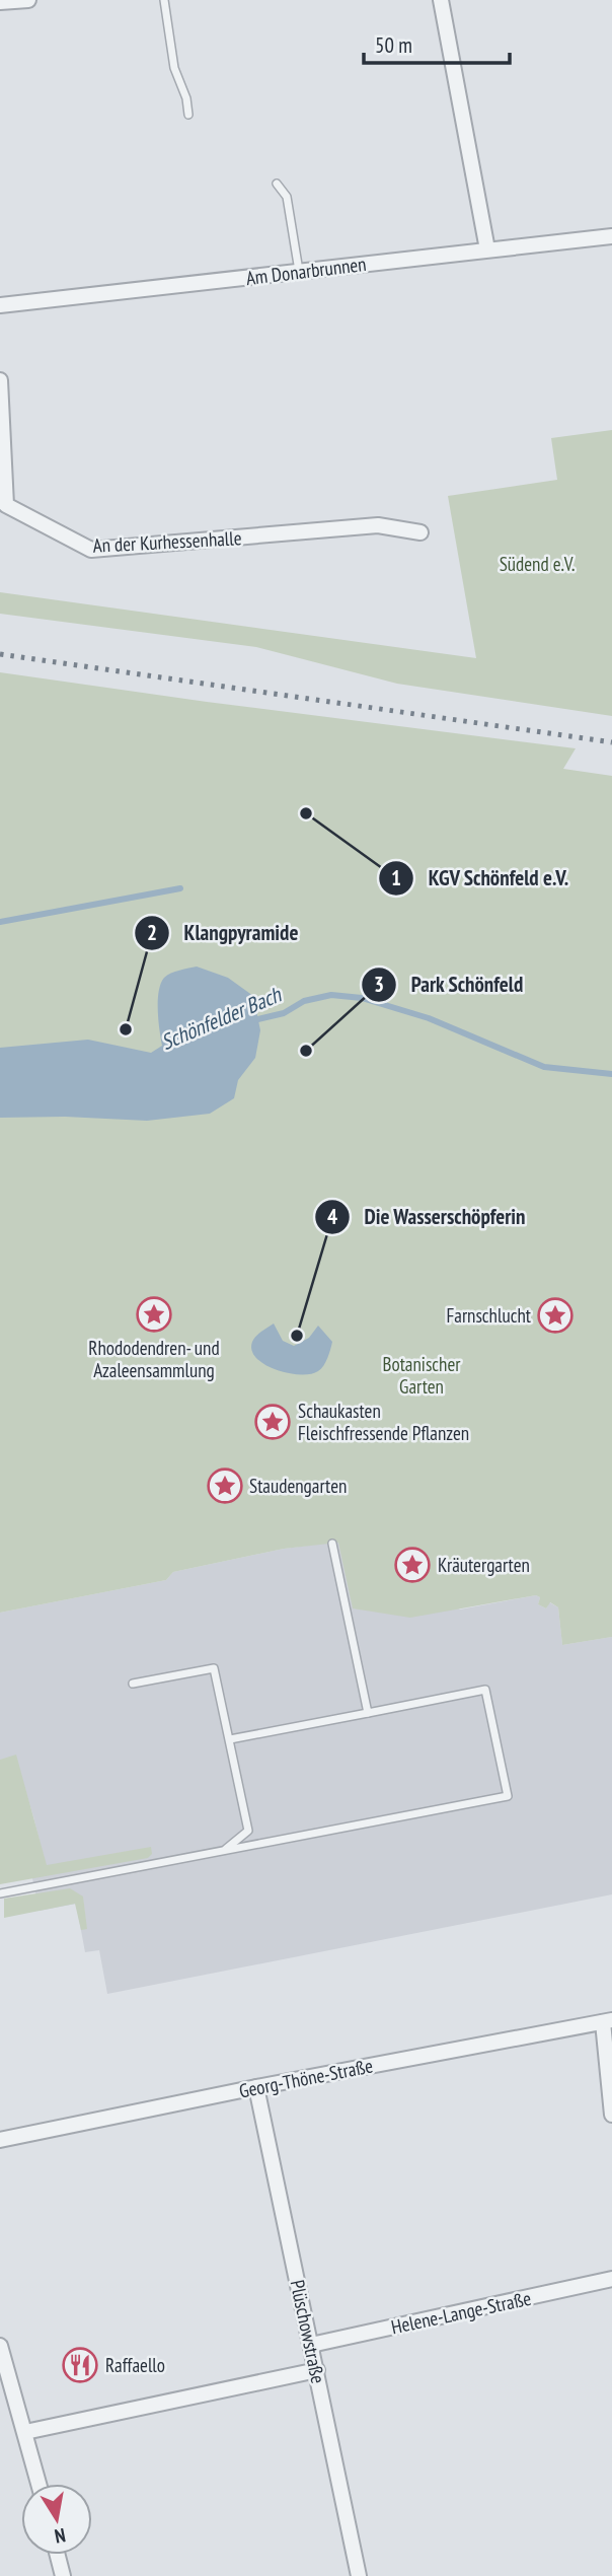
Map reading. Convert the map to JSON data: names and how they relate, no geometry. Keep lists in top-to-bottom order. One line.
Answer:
{"streets":{"street":["Am Donarbrunnen","An der Kurhessenhalle","Georg-Thöne-Straße","Helene-Lange-Straße","Plüschowstraße"]},"crossings":[["Georg-Thöne-Straße","Plüschowstraße"],["Helene-Lange-Straße","Plüschowstraße"]],"water":["Schönfelder Bach"],"parks":["Südend e.V.","Botanischer Garten"],"places":{"other":["KGV Schönfeld e.V.","Klangpyramide","Park Schönfeld","Die Wasserschöpferin"],"place":["Rhododendren- und Azaleensammlung","Farnschlucht","Schaukasten Fleischfressende Pflanzen","Staudengarten","Kräutergarten"],"restaurant":["Raffaello"]},"scale_bar":"50 m","north":"bottom"}
